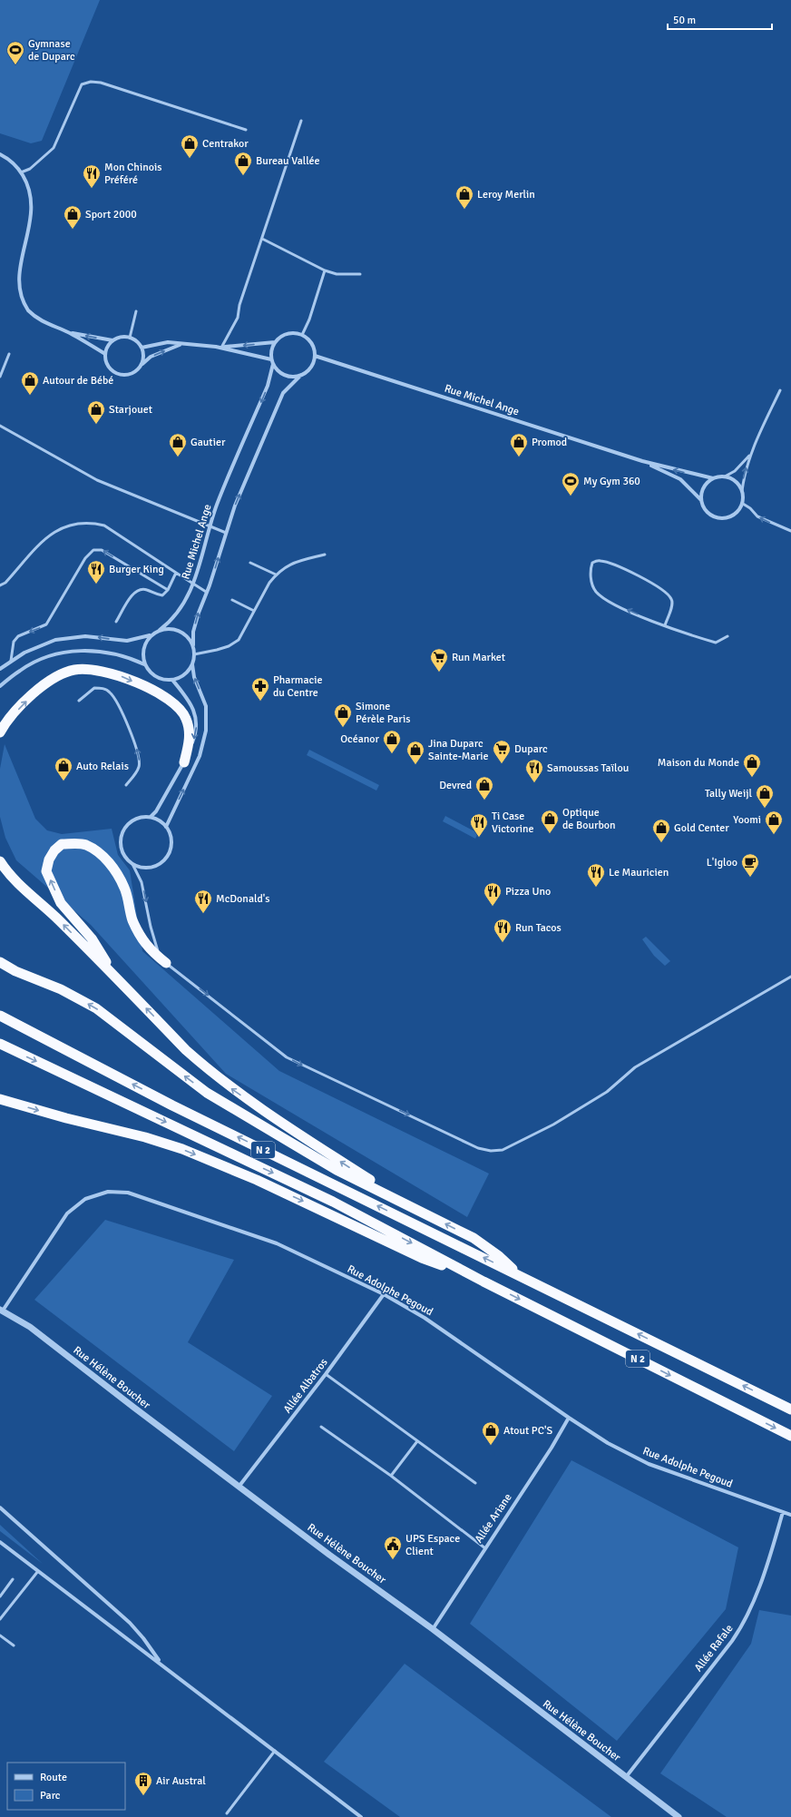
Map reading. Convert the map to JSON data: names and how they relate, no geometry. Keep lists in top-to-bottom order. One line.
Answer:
{"streets":{"highway":["N 2"],"street":["Rue Michel Ange","Rue Adolphe Pegoud","Rue Hélène Boucher","Allée Albatros","Allée Ariane","Allée Rafale"]},"crossings":[["Rue Adolphe Pegoud","Rue Hélène Boucher"],["Rue Adolphe Pegoud","Allée Albatros"],["Rue Adolphe Pegoud","Allée Ariane"],["Rue Adolphe Pegoud","Allée Rafale"],["Rue Hélène Boucher","Allée Albatros"],["Rue Hélène Boucher","Allée Ariane"],["Rue Hélène Boucher","Allée Rafale"]],"places":{"sports":["Gymnase de Duparc","My Gym 360"],"shop":["Centrakor","Bureau Vallée","Leroy Merlin","Sport 2000","Autour de Bébé","Starjouet","Gautier","Promod","Simone Pérèle Paris","Océanor","Jina Duparc Sainte-Marie","Maison du Monde","Auto Relais","Devred","Tally Weijl","Optique de Bourbon","Yoomi","Gold Center","Atout PC'S"],"restaurant":["Mon Chinois Préféré","Burger King","Samoussas Taïlou","Ti Case Victorine","Le Mauricien","Pizza Uno","McDonald's","Run Tacos"],"supermarket":["Run Market","Duparc"],"pharmacy":["Pharmacie du Centre"],"cafe":["L'Igloo"],"public building":["UPS Espace Client"],"building":["Air Austral"]},"legend":["Route","Parc"],"scale_bar":"50 m"}
